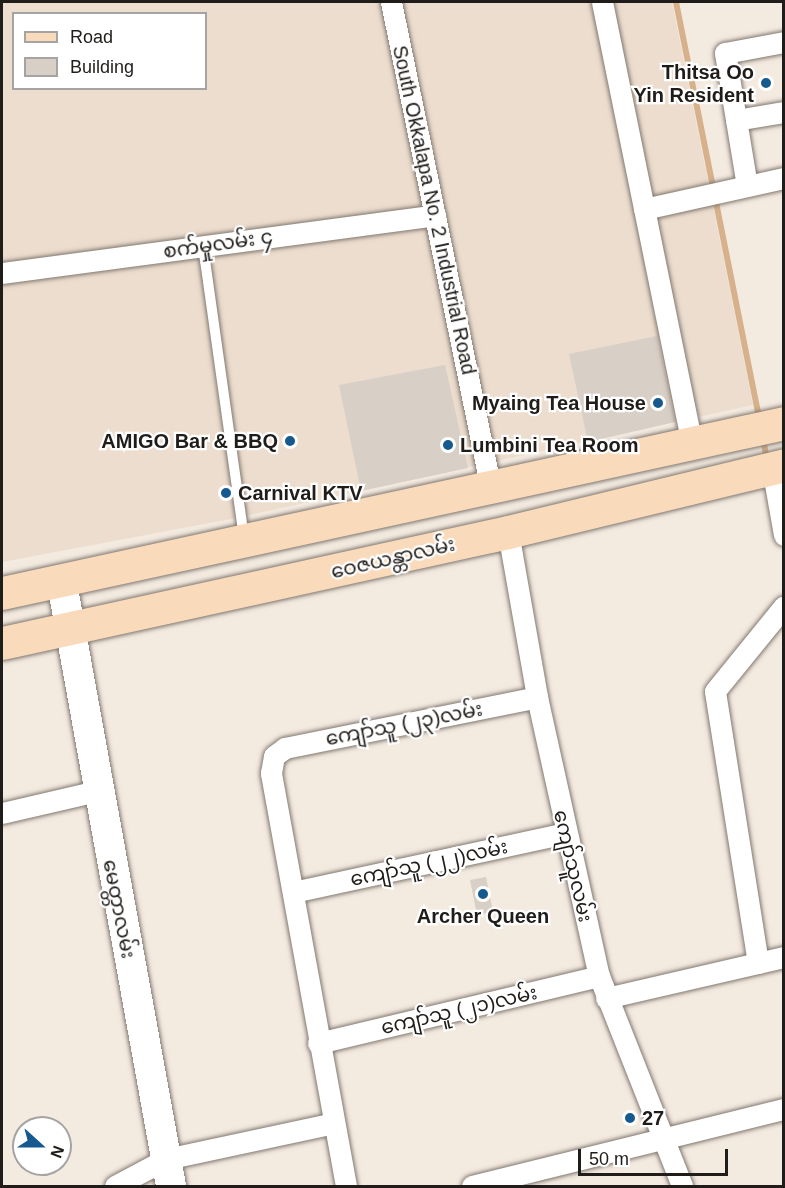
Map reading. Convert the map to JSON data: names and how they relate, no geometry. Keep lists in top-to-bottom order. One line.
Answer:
{"streets":{"main road":["ဝေဇယန္တာလမ်း","မေတ္တာလမ်း"],"street":["South Okkalapa No. 2 Industrial Road","စက်မှုလမ်း ၄","ကျော်သူ (၂၃)လမ်း","ကျော်သူ (၂၂)လမ်း","ကျော်သူလမ်း","ကျော်သူ (၂၁)လမ်း"]},"crossings":[["South Okkalapa No. 2 Industrial Road","စက်မှုလမ်း ၄"],["ဝေဇယန္တာလမ်း","ကျော်သူလမ်း"],["ဝေဇယန္တာလမ်း","မေတ္တာလမ်း"],["ကျော်သူ (၂၃)လမ်း","ကျော်သူ (၂၂)လမ်း"],["ကျော်သူ (၂၃)လမ်း","ကျော်သူလမ်း"],["ကျော်သူ (၂၂)လမ်း","ကျော်သူလမ်း"],["ကျော်သူလမ်း","ကျော်သူ (၂၁)လမ်း"]],"places":["Thitsa Oo Yin Resident","Myaing Tea House","AMIGO Bar & BBQ","Lumbini Tea Room","Carnival KTV","Archer Queen","27"],"legend":["Road","Building"],"scale_bar":"50 m","north":"right"}
